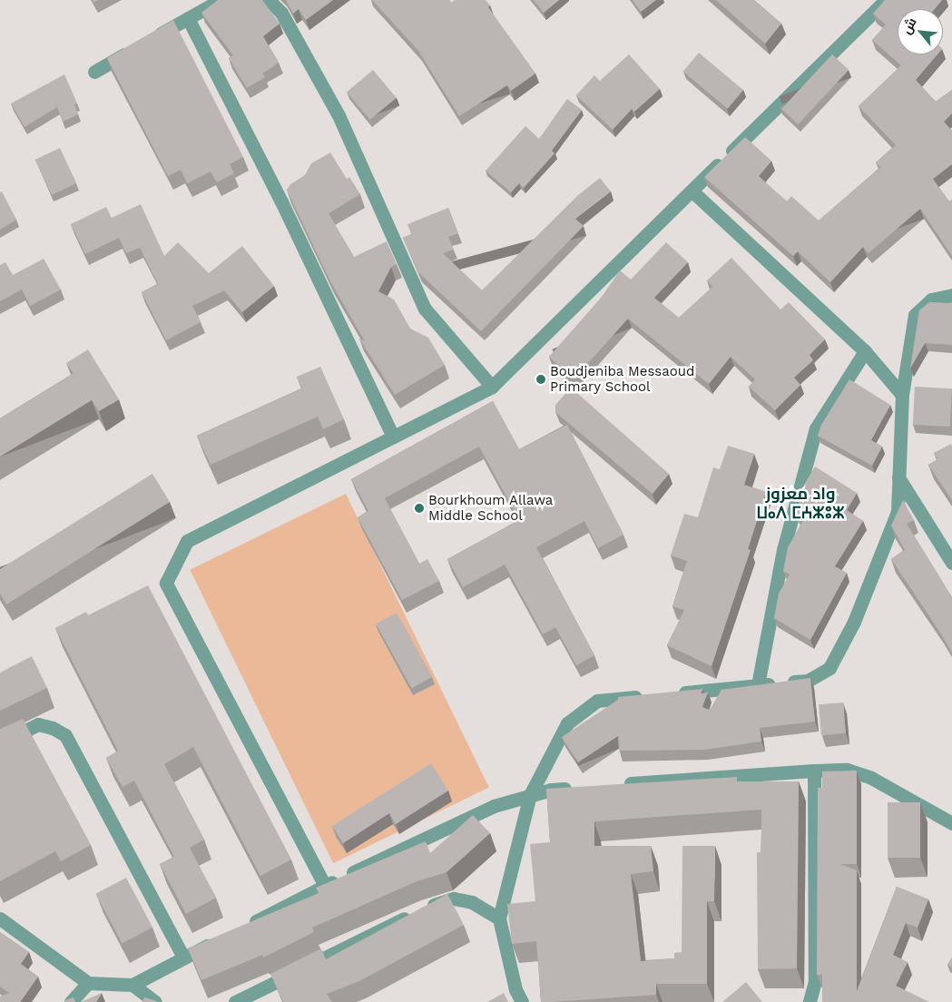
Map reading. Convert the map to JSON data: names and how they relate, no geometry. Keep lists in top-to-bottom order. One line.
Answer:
{"districts":["واد معزوز ⵡⴰⴷ ⵎⵄⵣⵓⵣ"],"places":["Boudjeniba Messaoud Primary School","Bourkhoum Allawa Middle School"],"north":"top left"}
